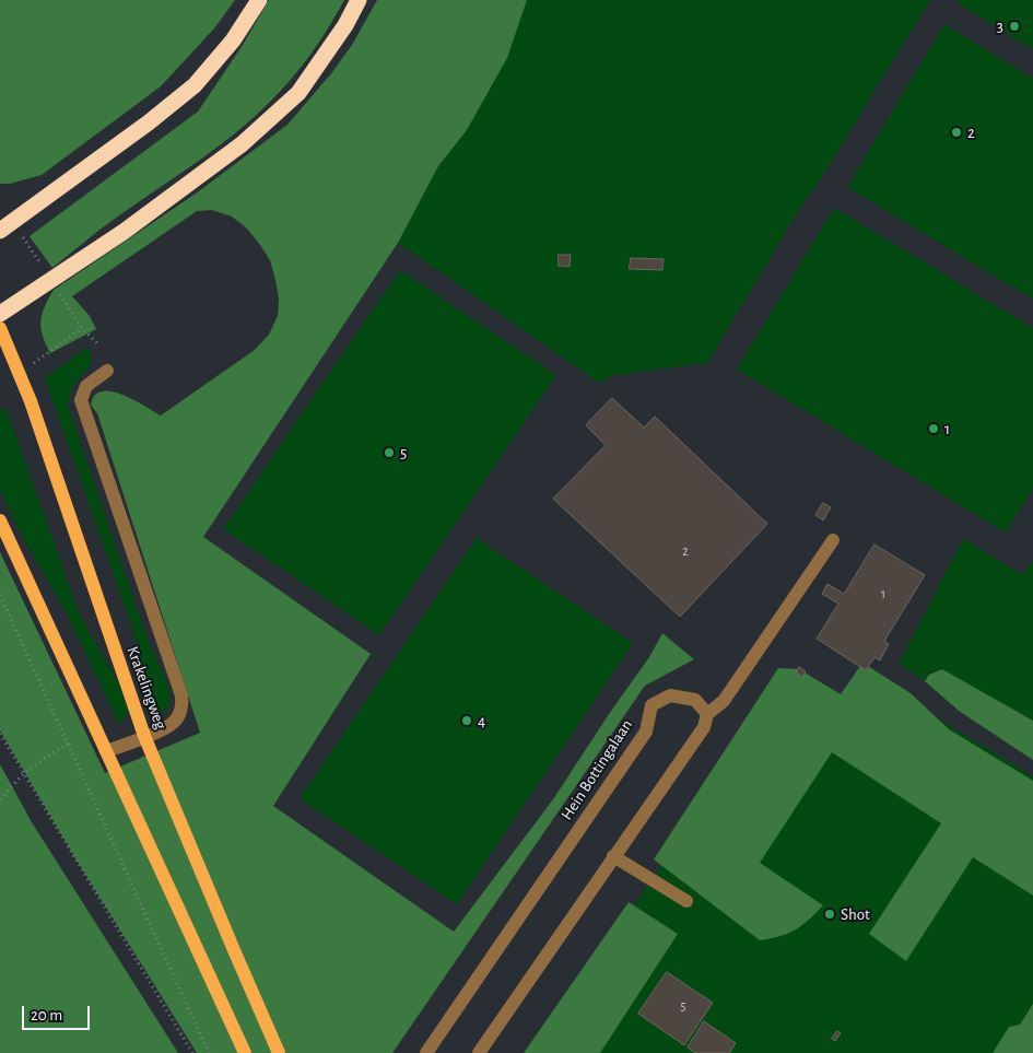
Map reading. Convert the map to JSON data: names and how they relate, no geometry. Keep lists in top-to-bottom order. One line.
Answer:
{"streets":{"main road":["Krakelingweg"],"lane":["Hein Bottingalaan"]},"places":["3","2","1","5","4","Shot"],"house_numbers":["2","1","5"],"scale_bar":"20 m"}
